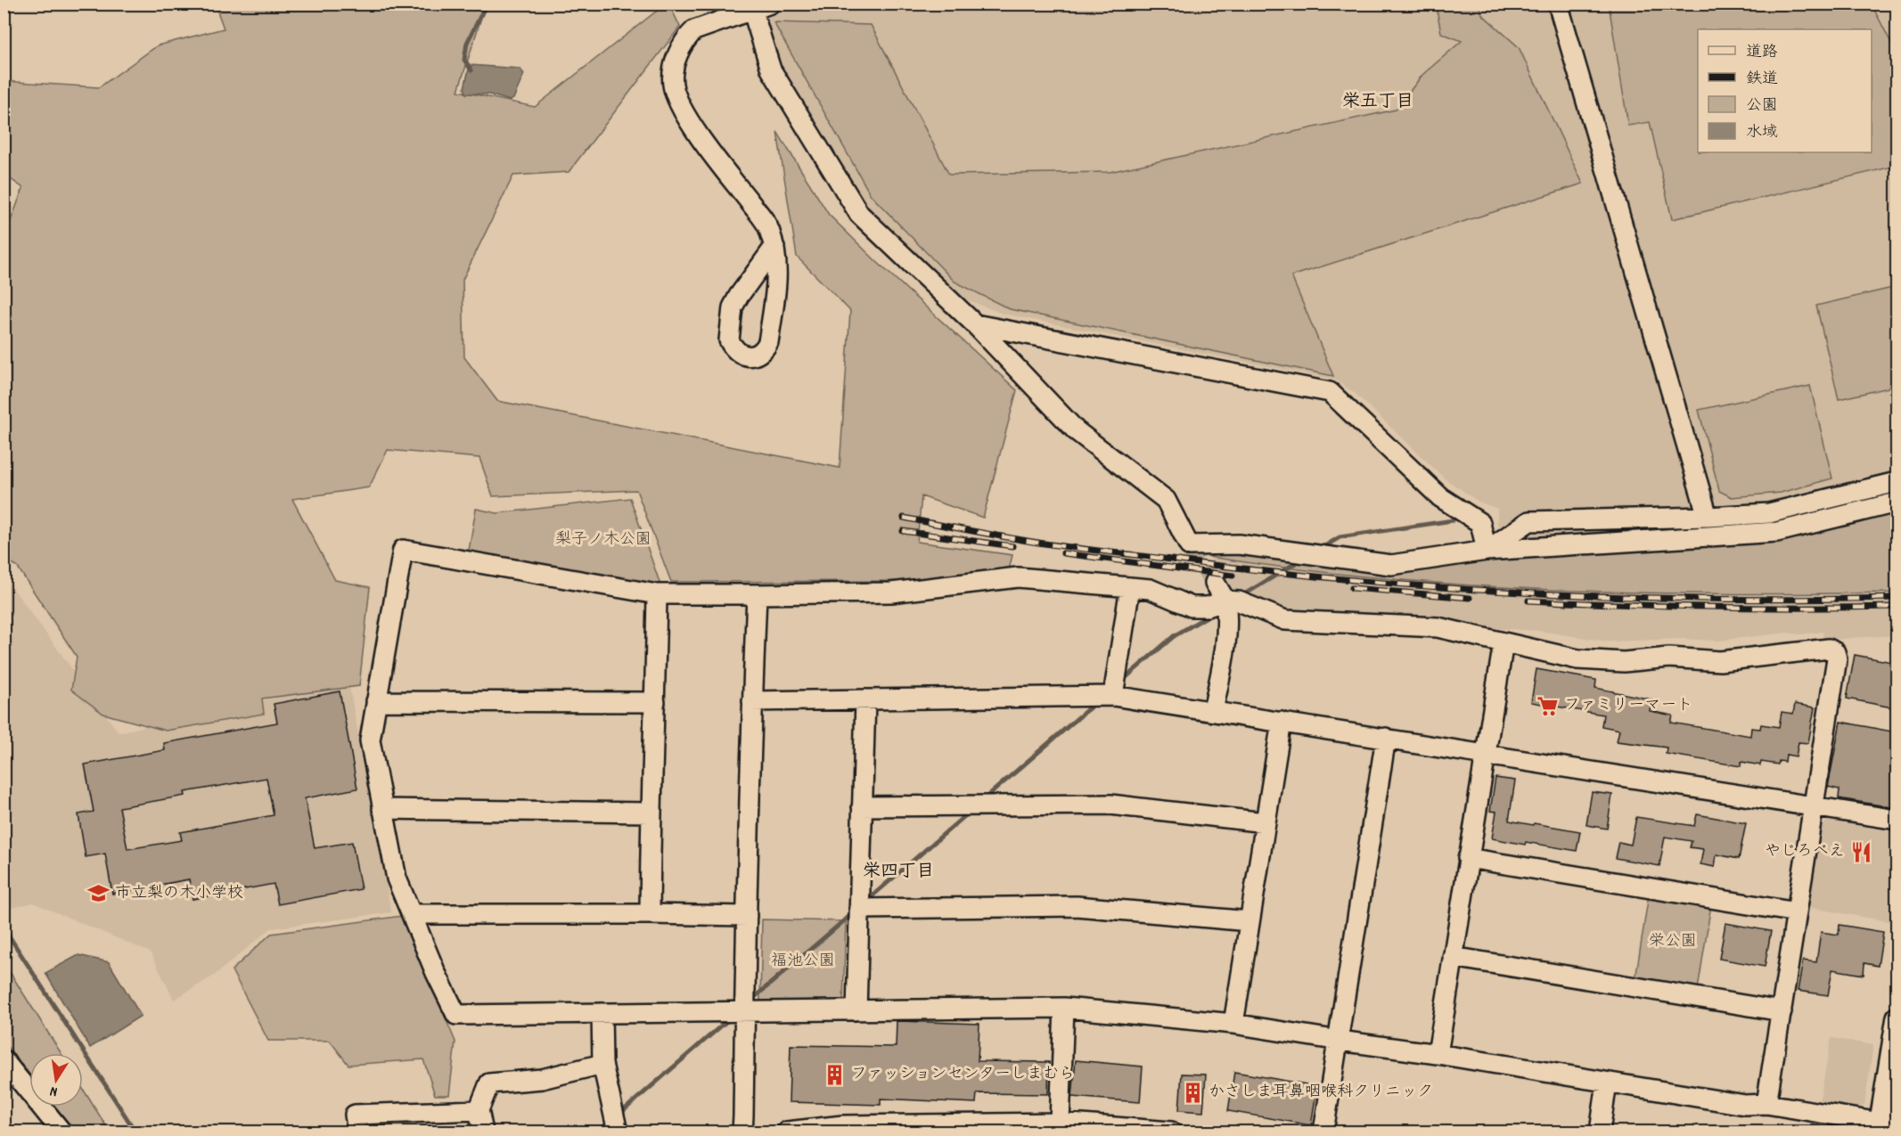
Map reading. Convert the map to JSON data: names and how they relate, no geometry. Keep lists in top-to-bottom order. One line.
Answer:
{"districts":["栄五丁目","栄四丁目"],"parks":["梨子ノ木公園","栄公園","福池公園"],"places":{"supermarket":["ファミリーマート"],"restaurant":["やじろべえ"],"school or university":["市立梨の木小学校"],"building":["ファッションセンターしまむら","かさしま耳鼻咽喉科クリニック"]},"legend":["道路","鉄道","公園","水域"],"north":"bottom"}
